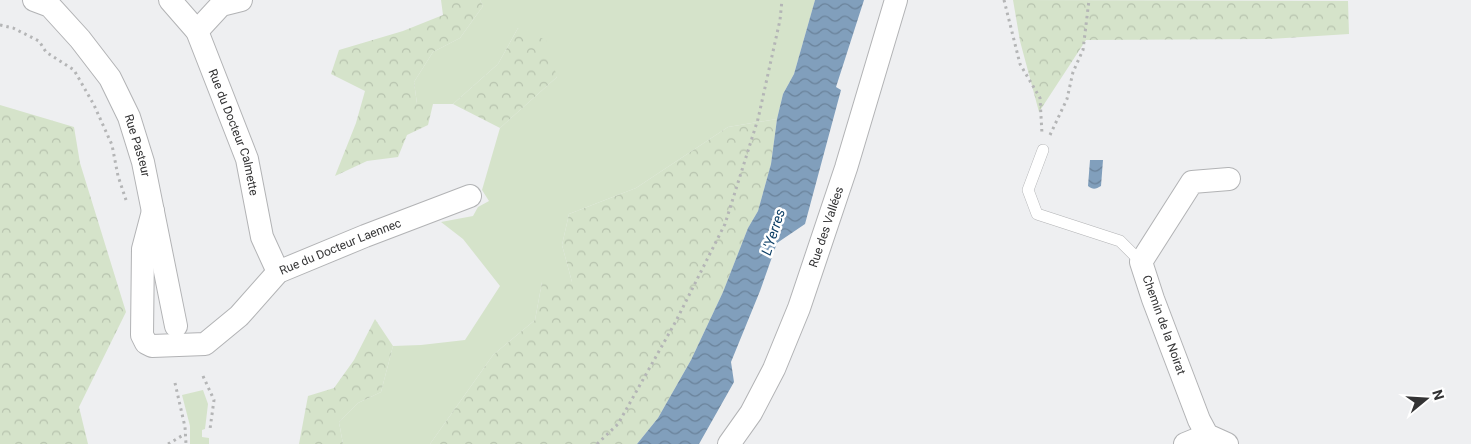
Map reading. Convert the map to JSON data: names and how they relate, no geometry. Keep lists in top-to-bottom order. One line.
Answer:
{"streets":{"street":["Rue du Docteur Calmette","Rue Pasteur","Rue des Vallées","Rue du Docteur Laennec","Chemin de la Noirat"]},"crossings":[["Rue du Docteur Calmette","Rue du Docteur Laennec"],["Rue Pasteur","Rue du Docteur Laennec"]],"water":["L'Yerres"],"north":"right"}
